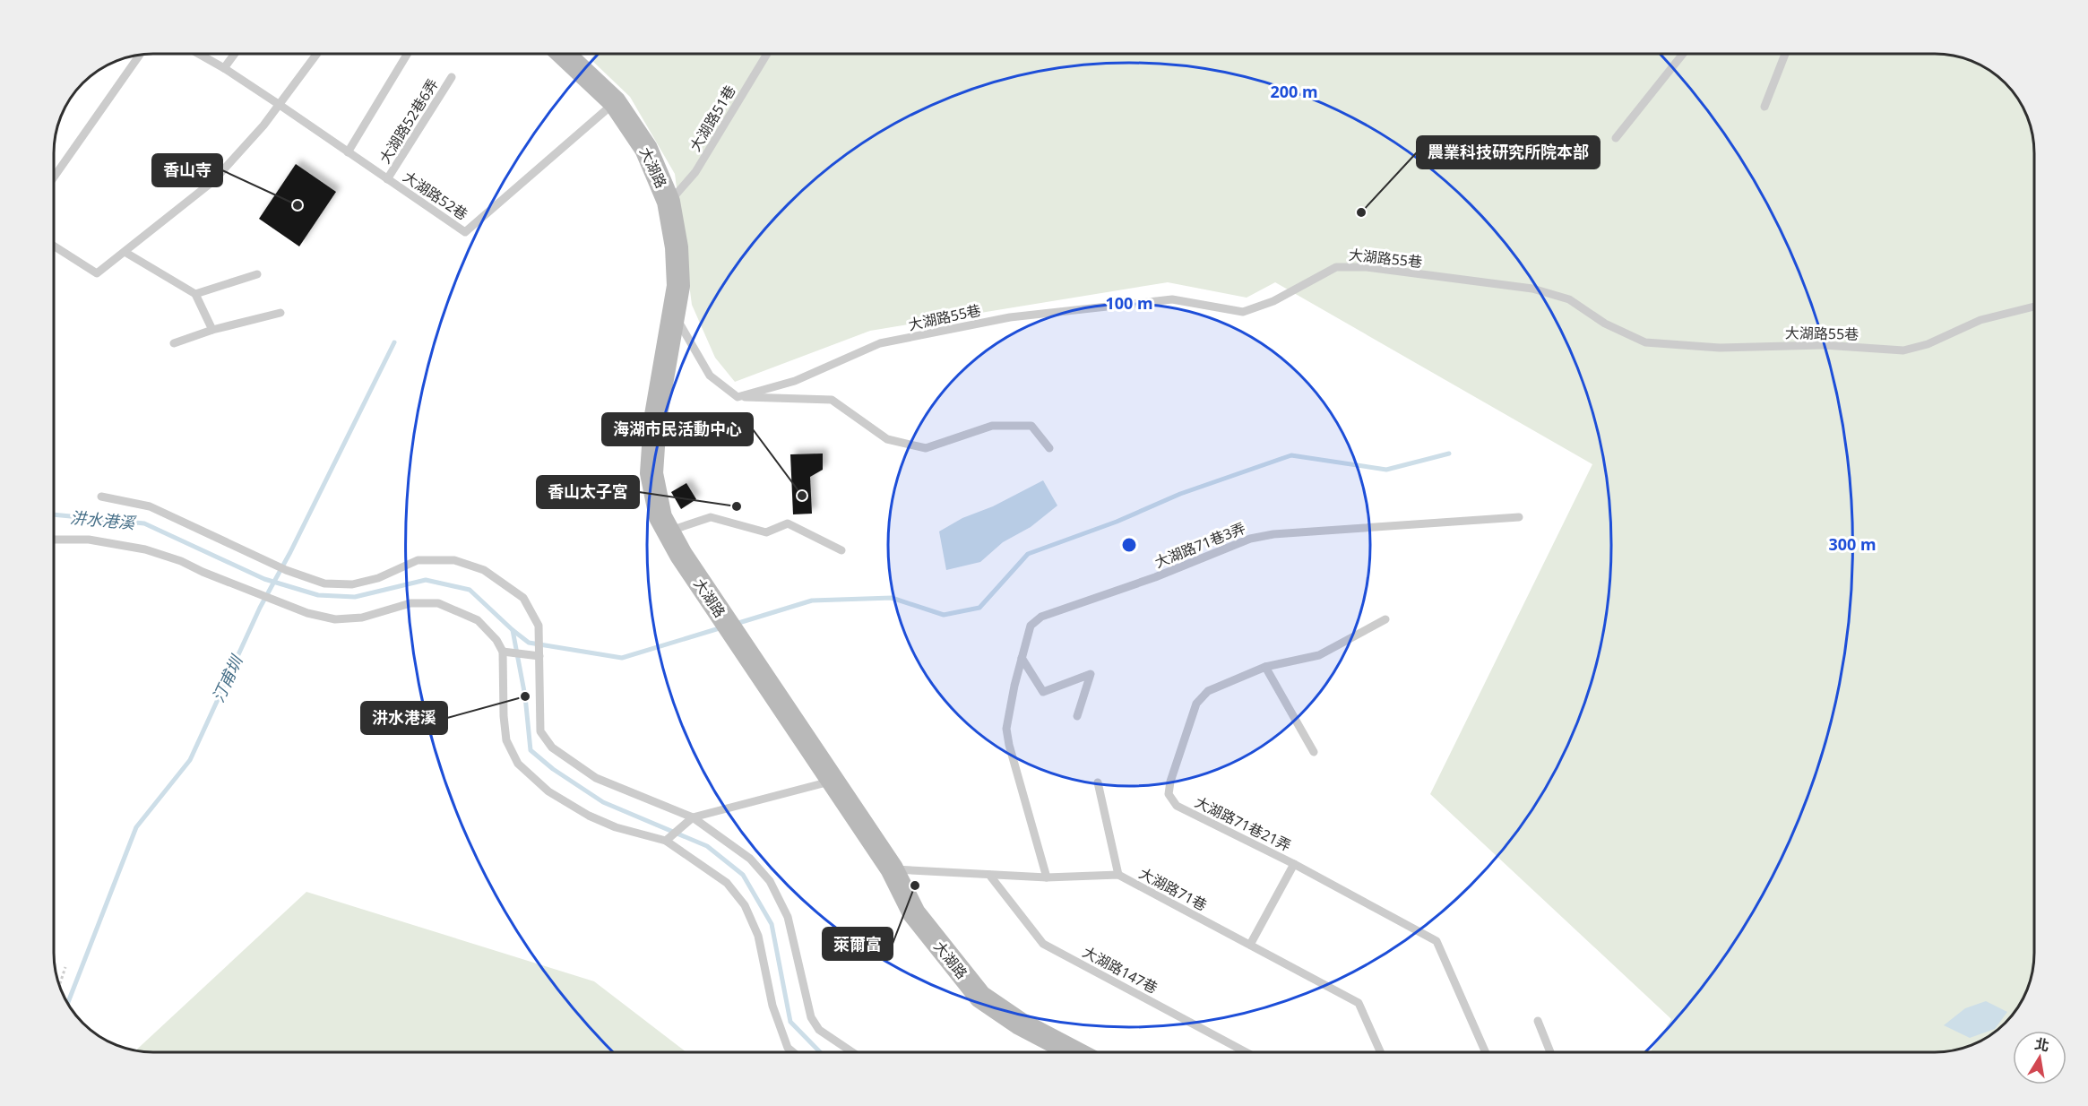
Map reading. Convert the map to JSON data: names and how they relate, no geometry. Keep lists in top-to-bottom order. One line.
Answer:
{"streets":{"street":["大湖路"],"lane":["大湖路51巷","大湖路52巷6弄","大湖路52巷","大湖路55巷","大湖路71巷3弄","大湖路71巷21弄","大湖路71巷","大湖路147巷"]},"crossings":[["大湖路51巷","大湖路"],["大湖路52巷6弄","大湖路52巷"],["大湖路","大湖路52巷"],["大湖路","大湖路71巷"],["大湖路71巷3弄","大湖路71巷"],["大湖路71巷21弄","大湖路71巷"],["大湖路71巷","大湖路147巷"]],"water":["汫水港溪","汀甫圳"],"places":["香山寺","農業科技研究所院本部","海湖市民活動中心","香山太子宮","汫水港溪","萊爾富"],"north":"top","rings":["200 m","100 m","300 m"]}
